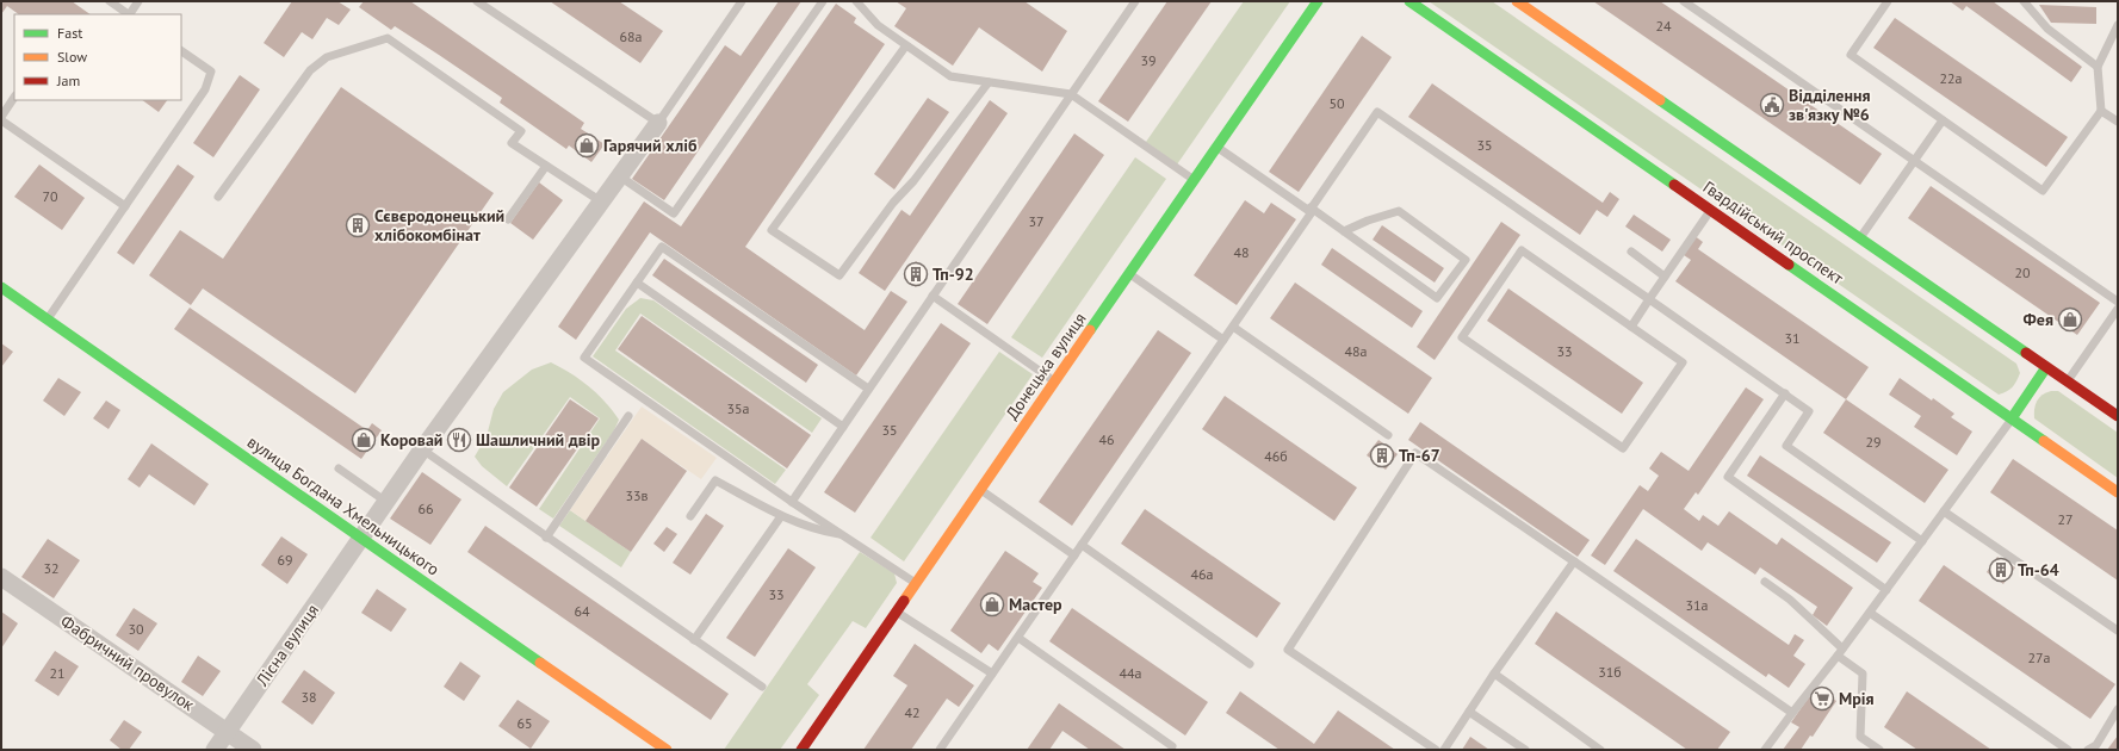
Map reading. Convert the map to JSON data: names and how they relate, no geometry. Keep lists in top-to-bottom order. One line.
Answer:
{"streets":{"main road":["Гвардійський проспект","Донецька вулиця","вулиця Богдана Хмельницького"],"street":["Лісна вулиця","Фабричний провулок"]},"crossings":[["вулиця Богдана Хмельницького","Лісна вулиця"],["Лісна вулиця","Фабричний провулок"]],"places":{"public building":["Відділення зв'язку №6"],"shop":["Гарячий хліб","Фея","Коровай","Мастер"],"building":["Сєвєродонецький хлібокомбінат","Тп-92","Тп-67","Тп-64"],"restaurant":["Шашличний двір"],"supermarket":["Мрія"]},"house_numbers":["24","68а","39","22а","50","35","70","37","48","20","31","48а","33","35а","35","46","29","46б","33в","66","27","69","32","46а","33","31а","64","30","27а","31б","21","44а","38","42","65"],"legend":["Fast","Slow","Jam"]}
